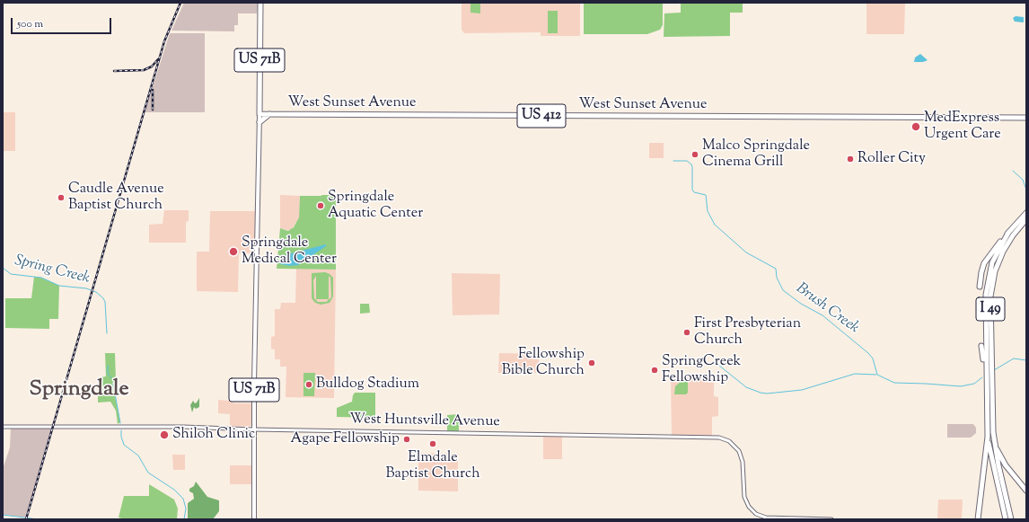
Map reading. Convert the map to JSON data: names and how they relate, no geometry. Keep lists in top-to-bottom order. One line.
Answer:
{"streets":{"highway":["US 71B","West Sunset Avenue","US 412","I 49"],"main road":["West Huntsville Avenue"]},"crossings":[["US 71B","West Sunset Avenue"],["US 71B","West Huntsville Avenue"]],"districts":["Springdale"],"water":["Spring Creek","Brush Creek"],"places":["MedExpress Urgent Care","Malco Springdale Cinema Grill","Roller City","Caudle Avenue Baptist Church","Springdale Aquatic Center","Springdale Medical Center","First Presbyterian Church","Fellowship Bible Church","SpringCreek Fellowship","Bulldog Stadium","Shiloh Clinic","Agape Fellowship","Elmdale Baptist Church"],"scale_bar":"500 m"}
